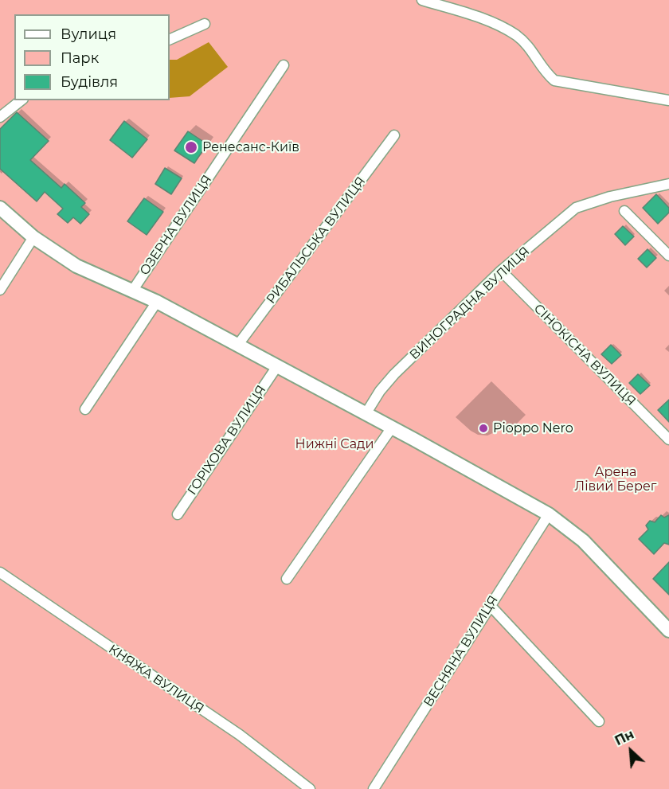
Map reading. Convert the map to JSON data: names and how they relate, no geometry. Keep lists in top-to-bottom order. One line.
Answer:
{"streets":{"street":["ОЗЕРНА ВУЛИЦЯ","РИБАЛЬСЬКА ВУЛИЦЯ","ВИНОГРАДНА ВУЛИЦЯ","СІНОКІСНА ВУЛИЦЯ","ГОРІХОВА ВУЛИЦЯ","ВЕСНЯНА ВУЛИЦЯ","КНЯЖА ВУЛИЦЯ"]},"crossings":[["ВИНОГРАДНА ВУЛИЦЯ","СІНОКІСНА ВУЛИЦЯ"]],"parks":["Нижні Сади","Арена Лівий Берег"],"places":["Ренесанс-Київ","Pioppo Nero"],"legend":["Вулиця","Парк","Будівля"],"north":"top left"}
